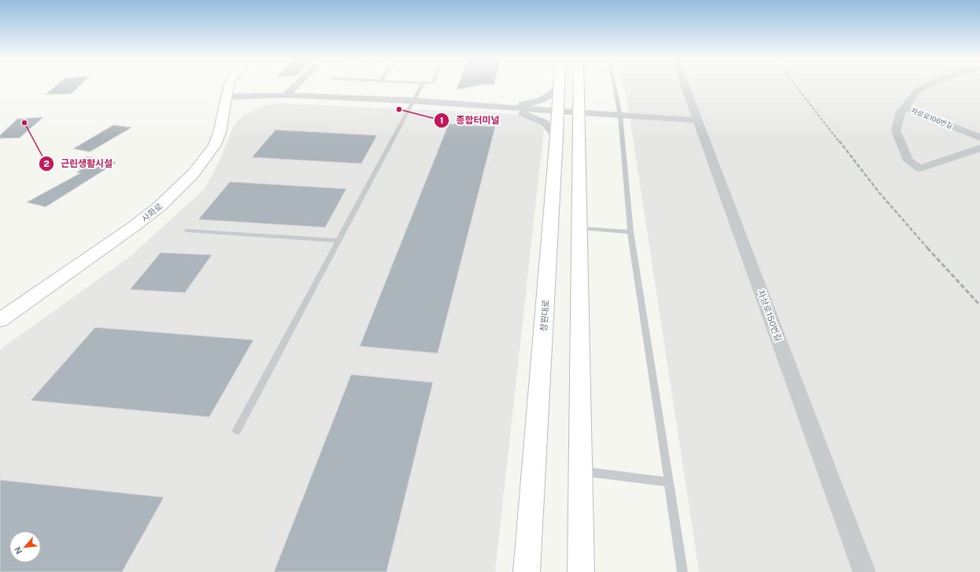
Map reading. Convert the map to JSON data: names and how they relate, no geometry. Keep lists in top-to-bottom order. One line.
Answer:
{"streets":{"main road":["사화로","창원대로"],"street":["차상로106번길","차상로150번길"]},"places":["종합터미널","근린생활시설"],"north":"bottom left"}
